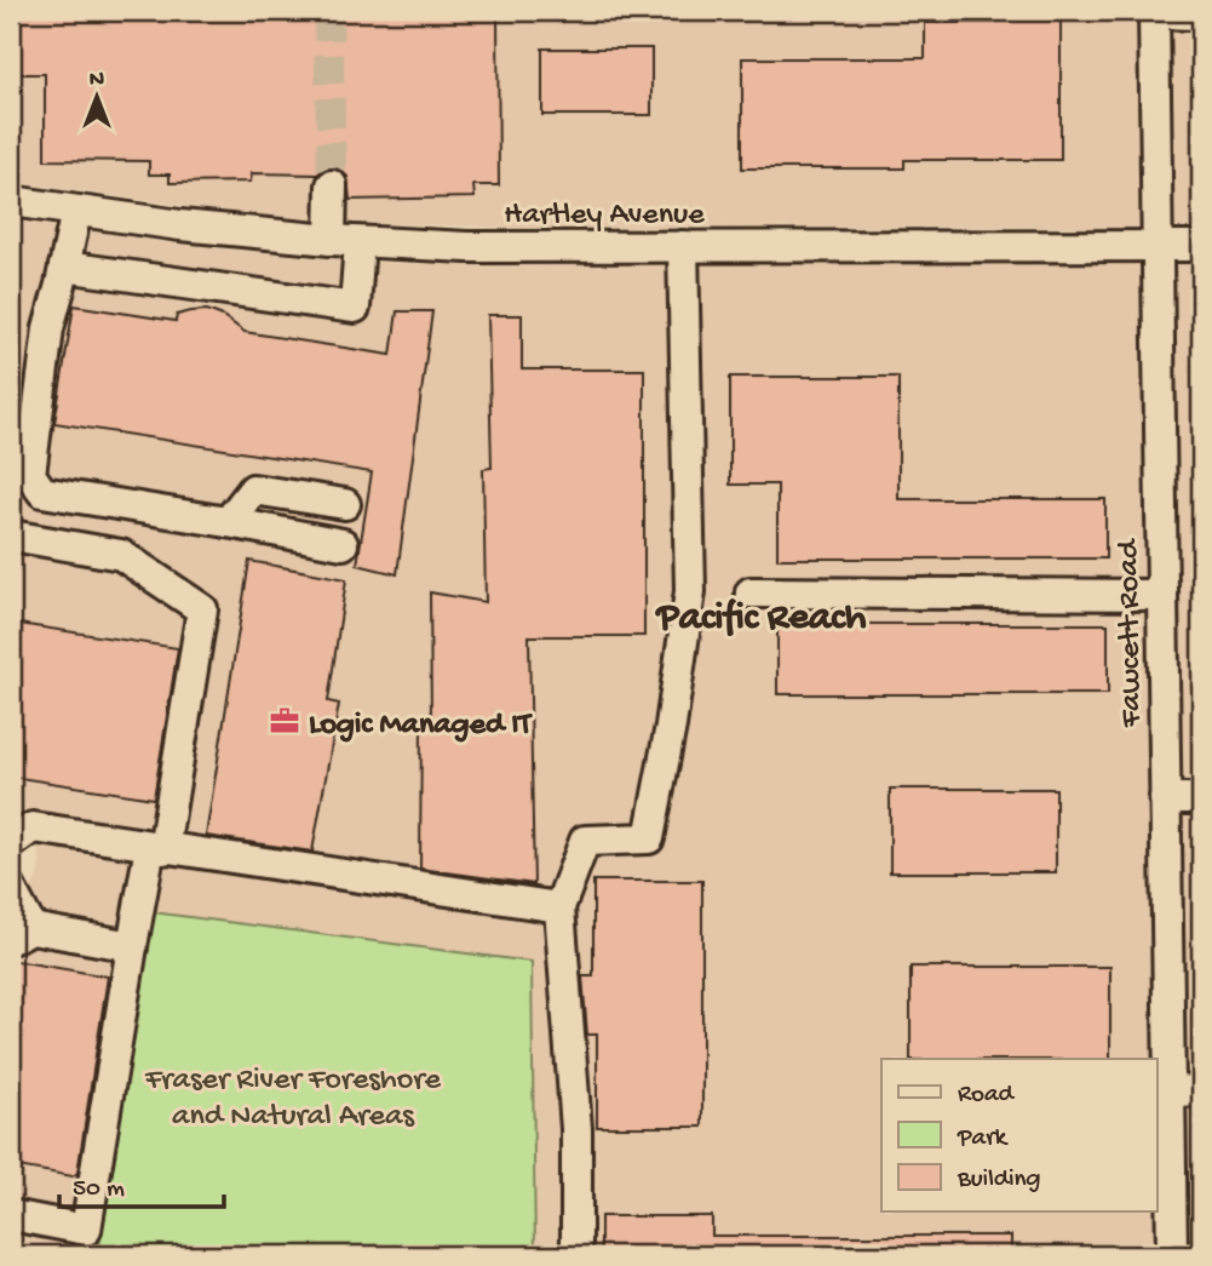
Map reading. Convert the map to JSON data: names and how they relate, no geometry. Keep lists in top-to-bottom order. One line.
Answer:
{"streets":{"street":["Hartley Avenue","Fawcett Road"]},"crossings":[["Hartley Avenue","Fawcett Road"]],"districts":["Pacific Reach"],"parks":["Fraser River Foreshore and Natural Areas"],"places":{"office":["Logic Managed IT"]},"legend":["Road","Park","Building"],"scale_bar":"50 m","north":"top"}
